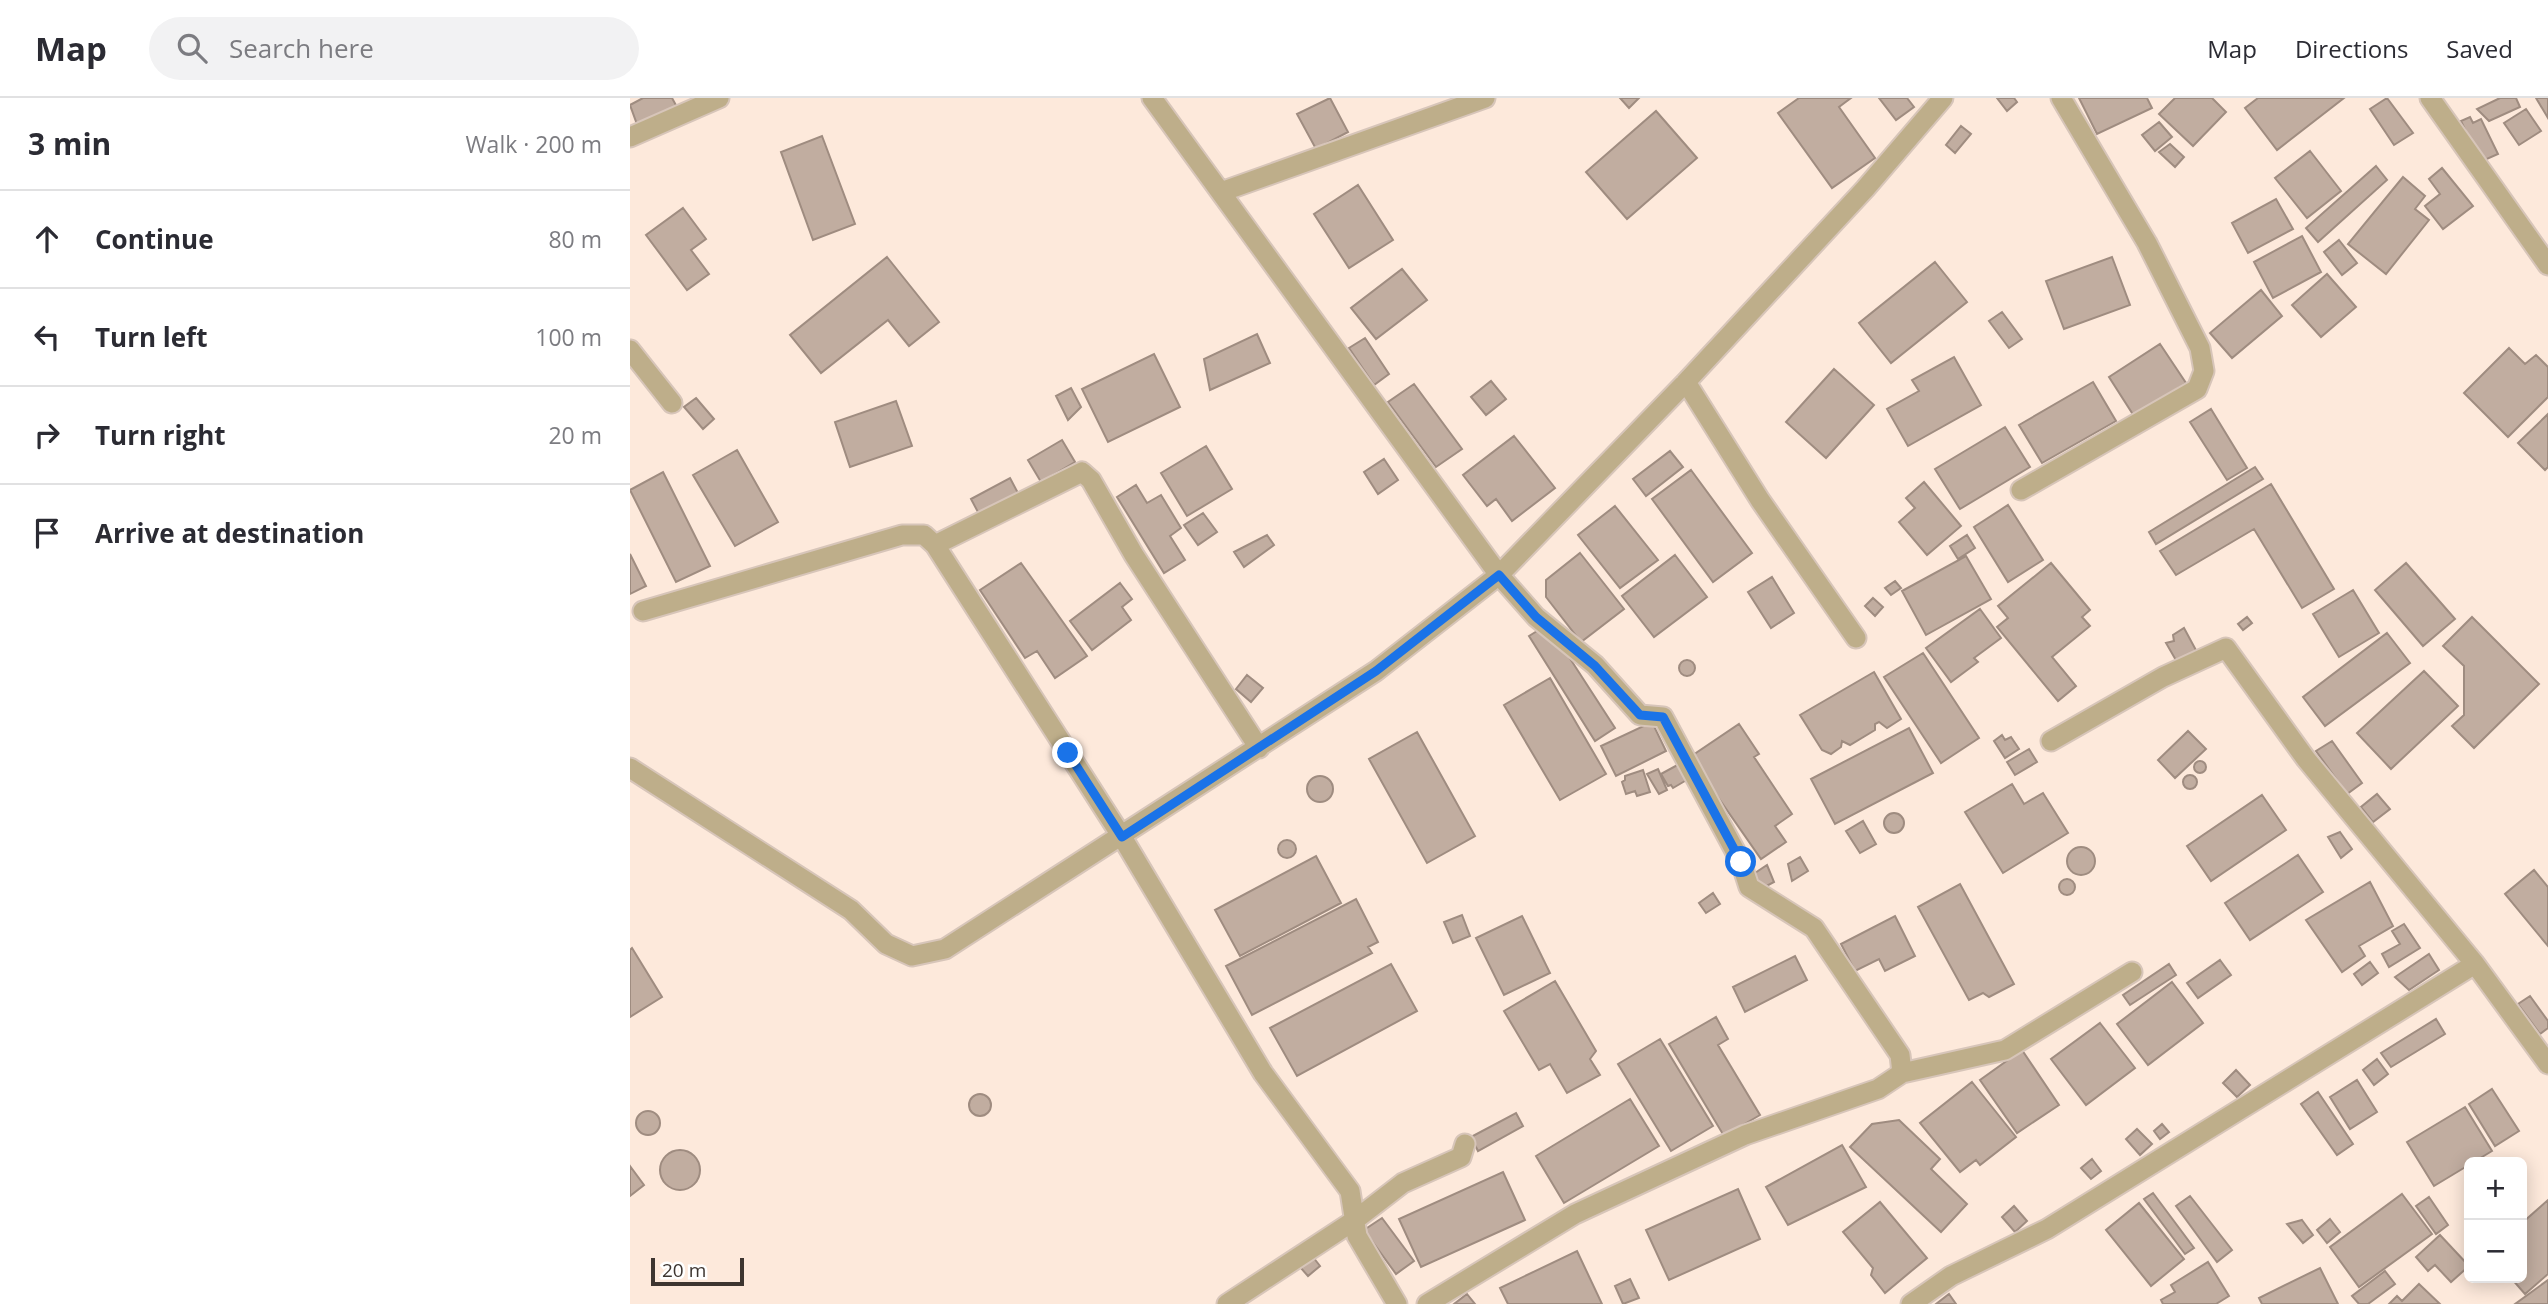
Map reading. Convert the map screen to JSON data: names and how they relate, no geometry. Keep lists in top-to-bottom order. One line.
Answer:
{"scale_bar":"20 m","page":{"header":"Map","search":"Search here","nav":["Map","Directions","Saved"],"heading":["3 min","Walk · 200 m"],"list":[["Continue","80 m"],["Turn left","100 m"],["Turn right","20 m"],"Arrive at destination"],"map_buttons":["+","−"],"scale":"20 m"}}
